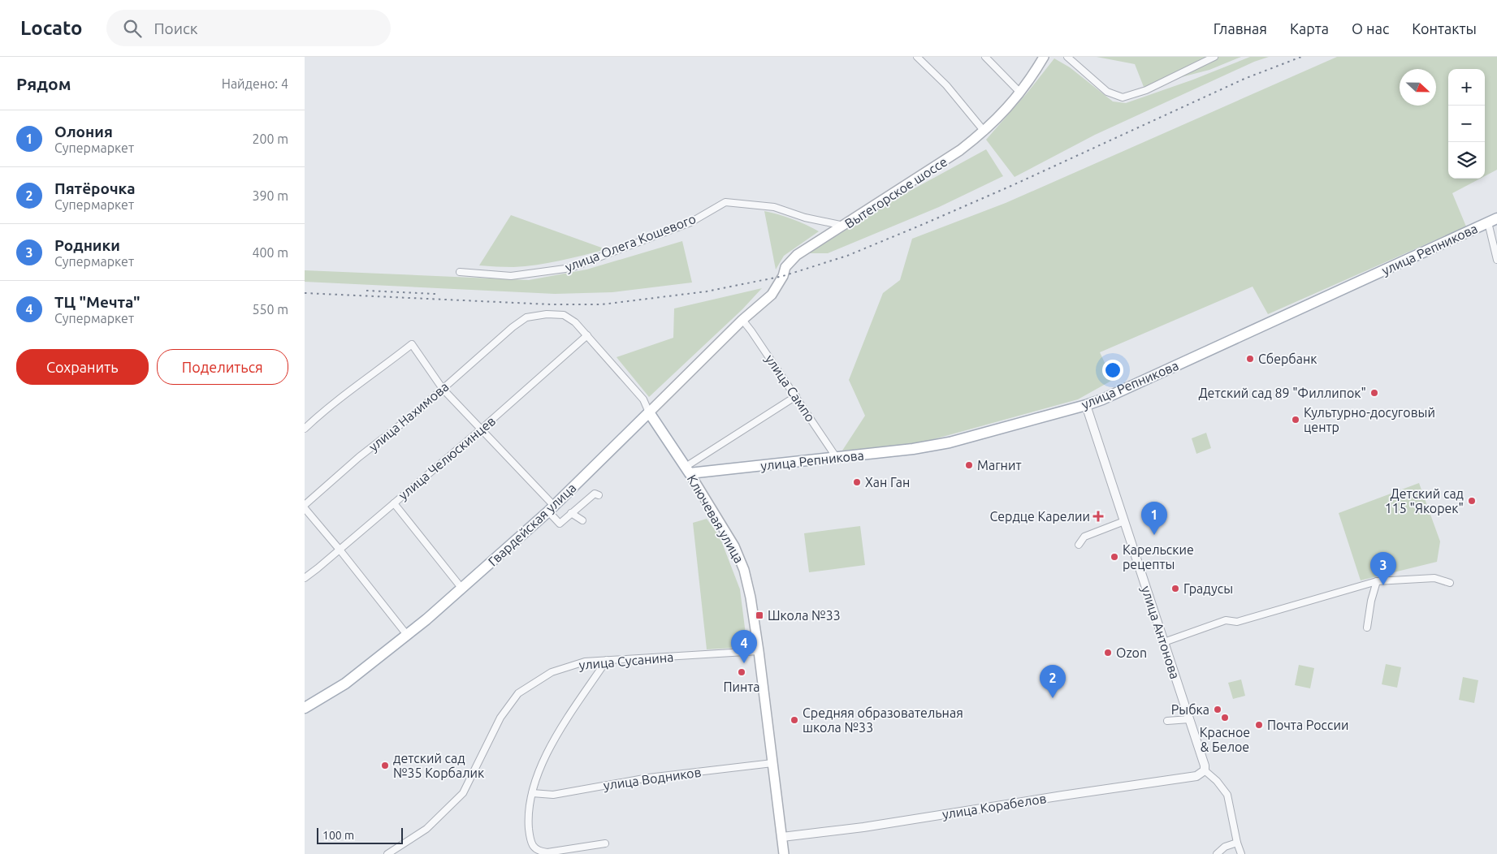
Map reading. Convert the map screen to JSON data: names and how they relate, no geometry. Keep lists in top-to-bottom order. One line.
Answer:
{"streets":{"main road":["Вытегорское шоссе","улица Репникова","Ключевая улица","Гвардейская улица"],"street":["улица Олега Кошевого","улица Сампо","улица Нахимова","улица Челюскинцев","улица Антонова","улица Сусанина","улица Водников","улица Корабелов"]},"crossings":[["Вытегорское шоссе","улица Олега Кошевого"],["Вытегорское шоссе","улица Сампо"],["Вытегорское шоссе","Гвардейская улица"],["улица Репникова","улица Сампо"],["улица Репникова","Ключевая улица"],["улица Репникова","улица Антонова"],["улица Сампо","Гвардейская улица"],["улица Нахимова","улица Челюскинцев"],["улица Нахимова","Ключевая улица"],["улица Нахимова","Гвардейская улица"],["Ключевая улица","Гвардейская улица"],["Ключевая улица","улица Сусанина"],["Ключевая улица","улица Водников"],["Ключевая улица","улица Корабелов"],["улица Антонова","улица Корабелов"]],"places":{"other":["Сбербанк","Детский сад 89 \"Филлипок\"","Культурно-досуговый центр","Магнит","Хан Ган","Детский сад 115 \"Якорек\"","Карельские рецепты","Градусы","Ozon","Пинта","Рыбка","Красное & Белое","Средняя образовательная школа №33","Почта России","детский сад №35 Корбалик"],"health":["Сердце Карелии"],"transit":["Школа №33"]},"scale_bar":"100 m","north":"right","page":{"header":"Locato","search":"Поиск","nav":["Главная","Карта","О нас","Контакты"],"heading":["Рядом","Найдено: 4"],"map_buttons":["+","−"],"list":[{"mark":"1","name":"Олония","note":"Супермаркет","value":"200 m"},{"mark":"2","name":"Пятёрочка","note":"Супермаркет","value":"390 m"},{"mark":"3","name":"Родники","note":"Супермаркет","value":"400 m"},{"mark":"4","name":"ТЦ \"Мечта\"","note":"Супермаркет","value":"550 m"}],"buttons":["Сохранить","Поделиться"],"pins":["1","3","4","2"],"scale":"100 m"}}
